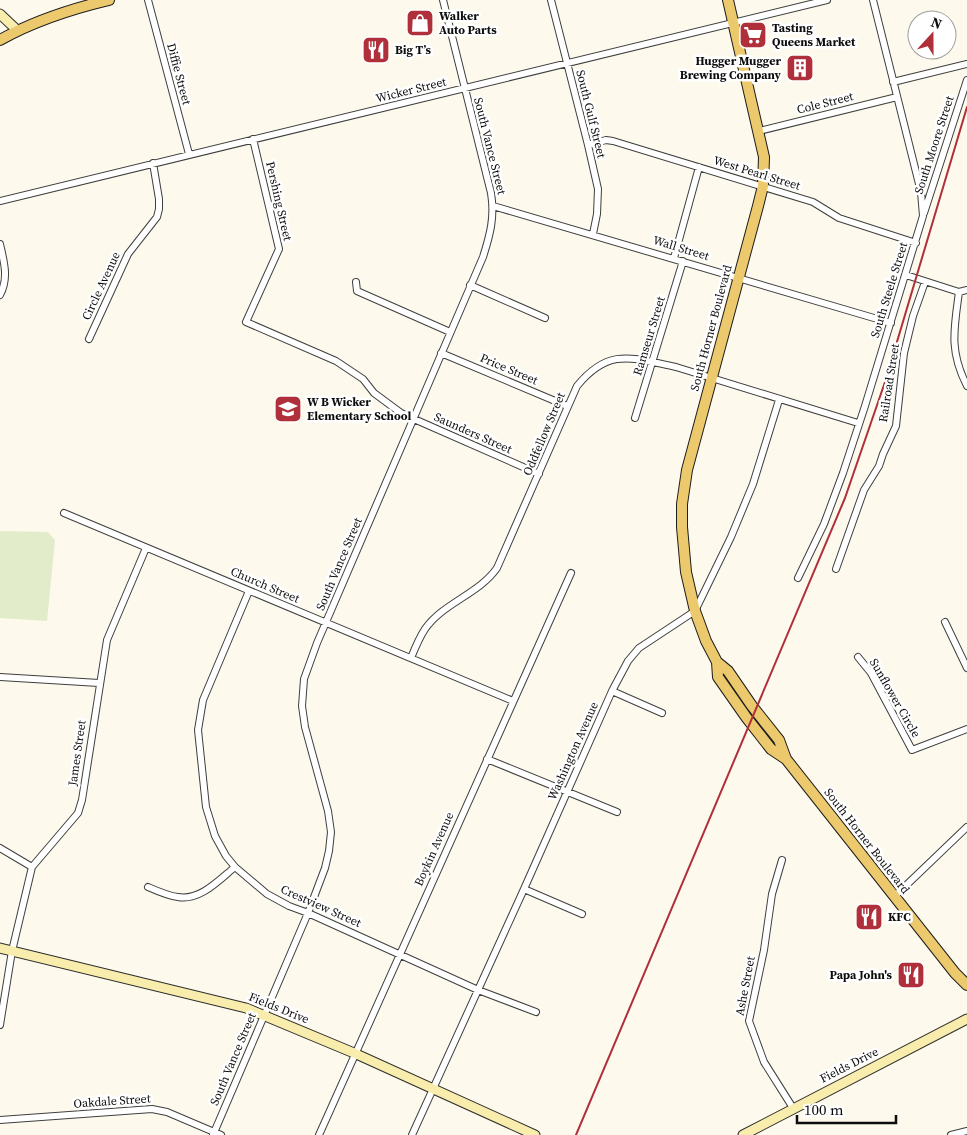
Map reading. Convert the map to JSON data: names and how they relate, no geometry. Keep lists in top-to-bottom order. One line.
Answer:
{"streets":{"main road":["South Horner Boulevard"],"street":["Diffie Street","Wicker Street","Cole Street","South Gulf Street","South Moore Street","South Vance Street","West Pearl Street","Pershing Street","Wall Street","Circle Avenue","South Steele Street","Ramseur Street","Price Street","Railroad Street","Saunders Street","Oddfellow Street","Church Street","Sunflower Circle","Washington Avenue","James Street","Boykin Avenue","Crestview Street","Ashe Street","Fields Drive","Oakdale Street"]},"crossings":[["Diffie Street","Wicker Street"],["Wicker Street","South Gulf Street"],["Wicker Street","South Vance Street"],["Wicker Street","Pershing Street"],["Wicker Street","Circle Avenue"],["Wicker Street","South Horner Boulevard"],["Cole Street","South Steele Street"],["Cole Street","South Horner Boulevard"],["South Gulf Street","West Pearl Street"],["South Gulf Street","Wall Street"],["South Moore Street","South Steele Street"],["South Vance Street","Wall Street"],["South Vance Street","Price Street"],["South Vance Street","Saunders Street"],["South Vance Street","Church Street"],["South Vance Street","Crestview Street"],["South Vance Street","Fields Drive"],["South Vance Street","Oakdale Street"],["West Pearl Street","South Steele Street"],["West Pearl Street","South Horner Boulevard"],["Pershing Street","Saunders Street"],["Wall Street","South Steele Street"],["Wall Street","South Horner Boulevard"],["Wall Street","Ramseur Street"],["South Steele Street","Oddfellow Street"],["South Horner Boulevard","Oddfellow Street"],["South Horner Boulevard","Washington Avenue"],["Ramseur Street","Oddfellow Street"],["Price Street","Oddfellow Street"],["Saunders Street","Oddfellow Street"],["Oddfellow Street","Church Street"],["Church Street","James Street"],["Church Street","Boykin Avenue"],["Church Street","Crestview Street"],["Washington Avenue","Crestview Street"],["Washington Avenue","Fields Drive"],["James Street","Fields Drive"],["Boykin Avenue","Crestview Street"],["Boykin Avenue","Fields Drive"],["Ashe Street","Fields Drive"]],"places":{"shop":["Walker Auto Parts"],"supermarket":["Tasting Queens Market"],"restaurant":["Big T’s","KFC","Papa John's"],"building":["Hugger Mugger Brewing Company"],"school or university":["W B Wicker Elementary School"]},"scale_bar":"100 m","north":"top"}
